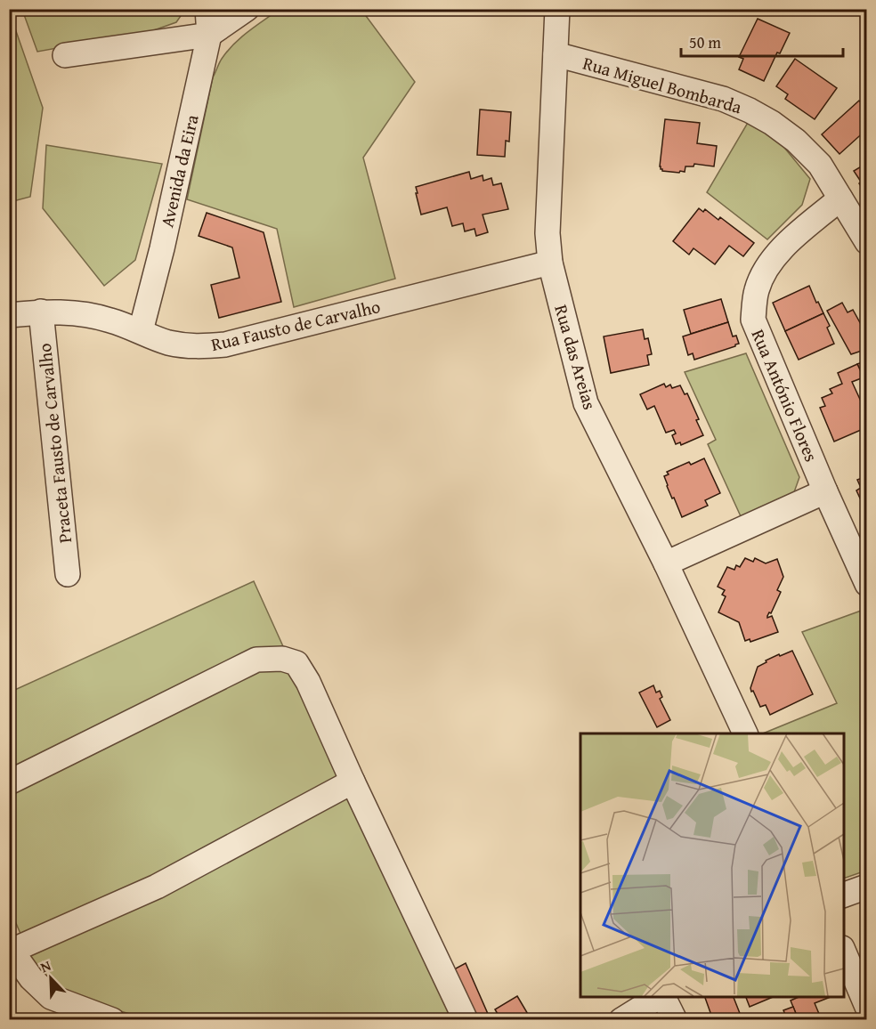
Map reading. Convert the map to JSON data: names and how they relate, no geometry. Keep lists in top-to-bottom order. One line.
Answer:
{"streets":{"street":["Rua Miguel Bombarda","Avenida da Eira","Rua Fausto de Carvalho","Rua das Areias","Rua António Flores","Praceta Fausto de Carvalho"]},"crossings":[["Rua Miguel Bombarda","Rua das Areias"],["Rua Miguel Bombarda","Rua António Flores"],["Avenida da Eira","Rua Fausto de Carvalho"],["Rua Fausto de Carvalho","Rua das Areias"],["Rua Fausto de Carvalho","Praceta Fausto de Carvalho"]],"scale_bar":"50 m","north":"top left"}
